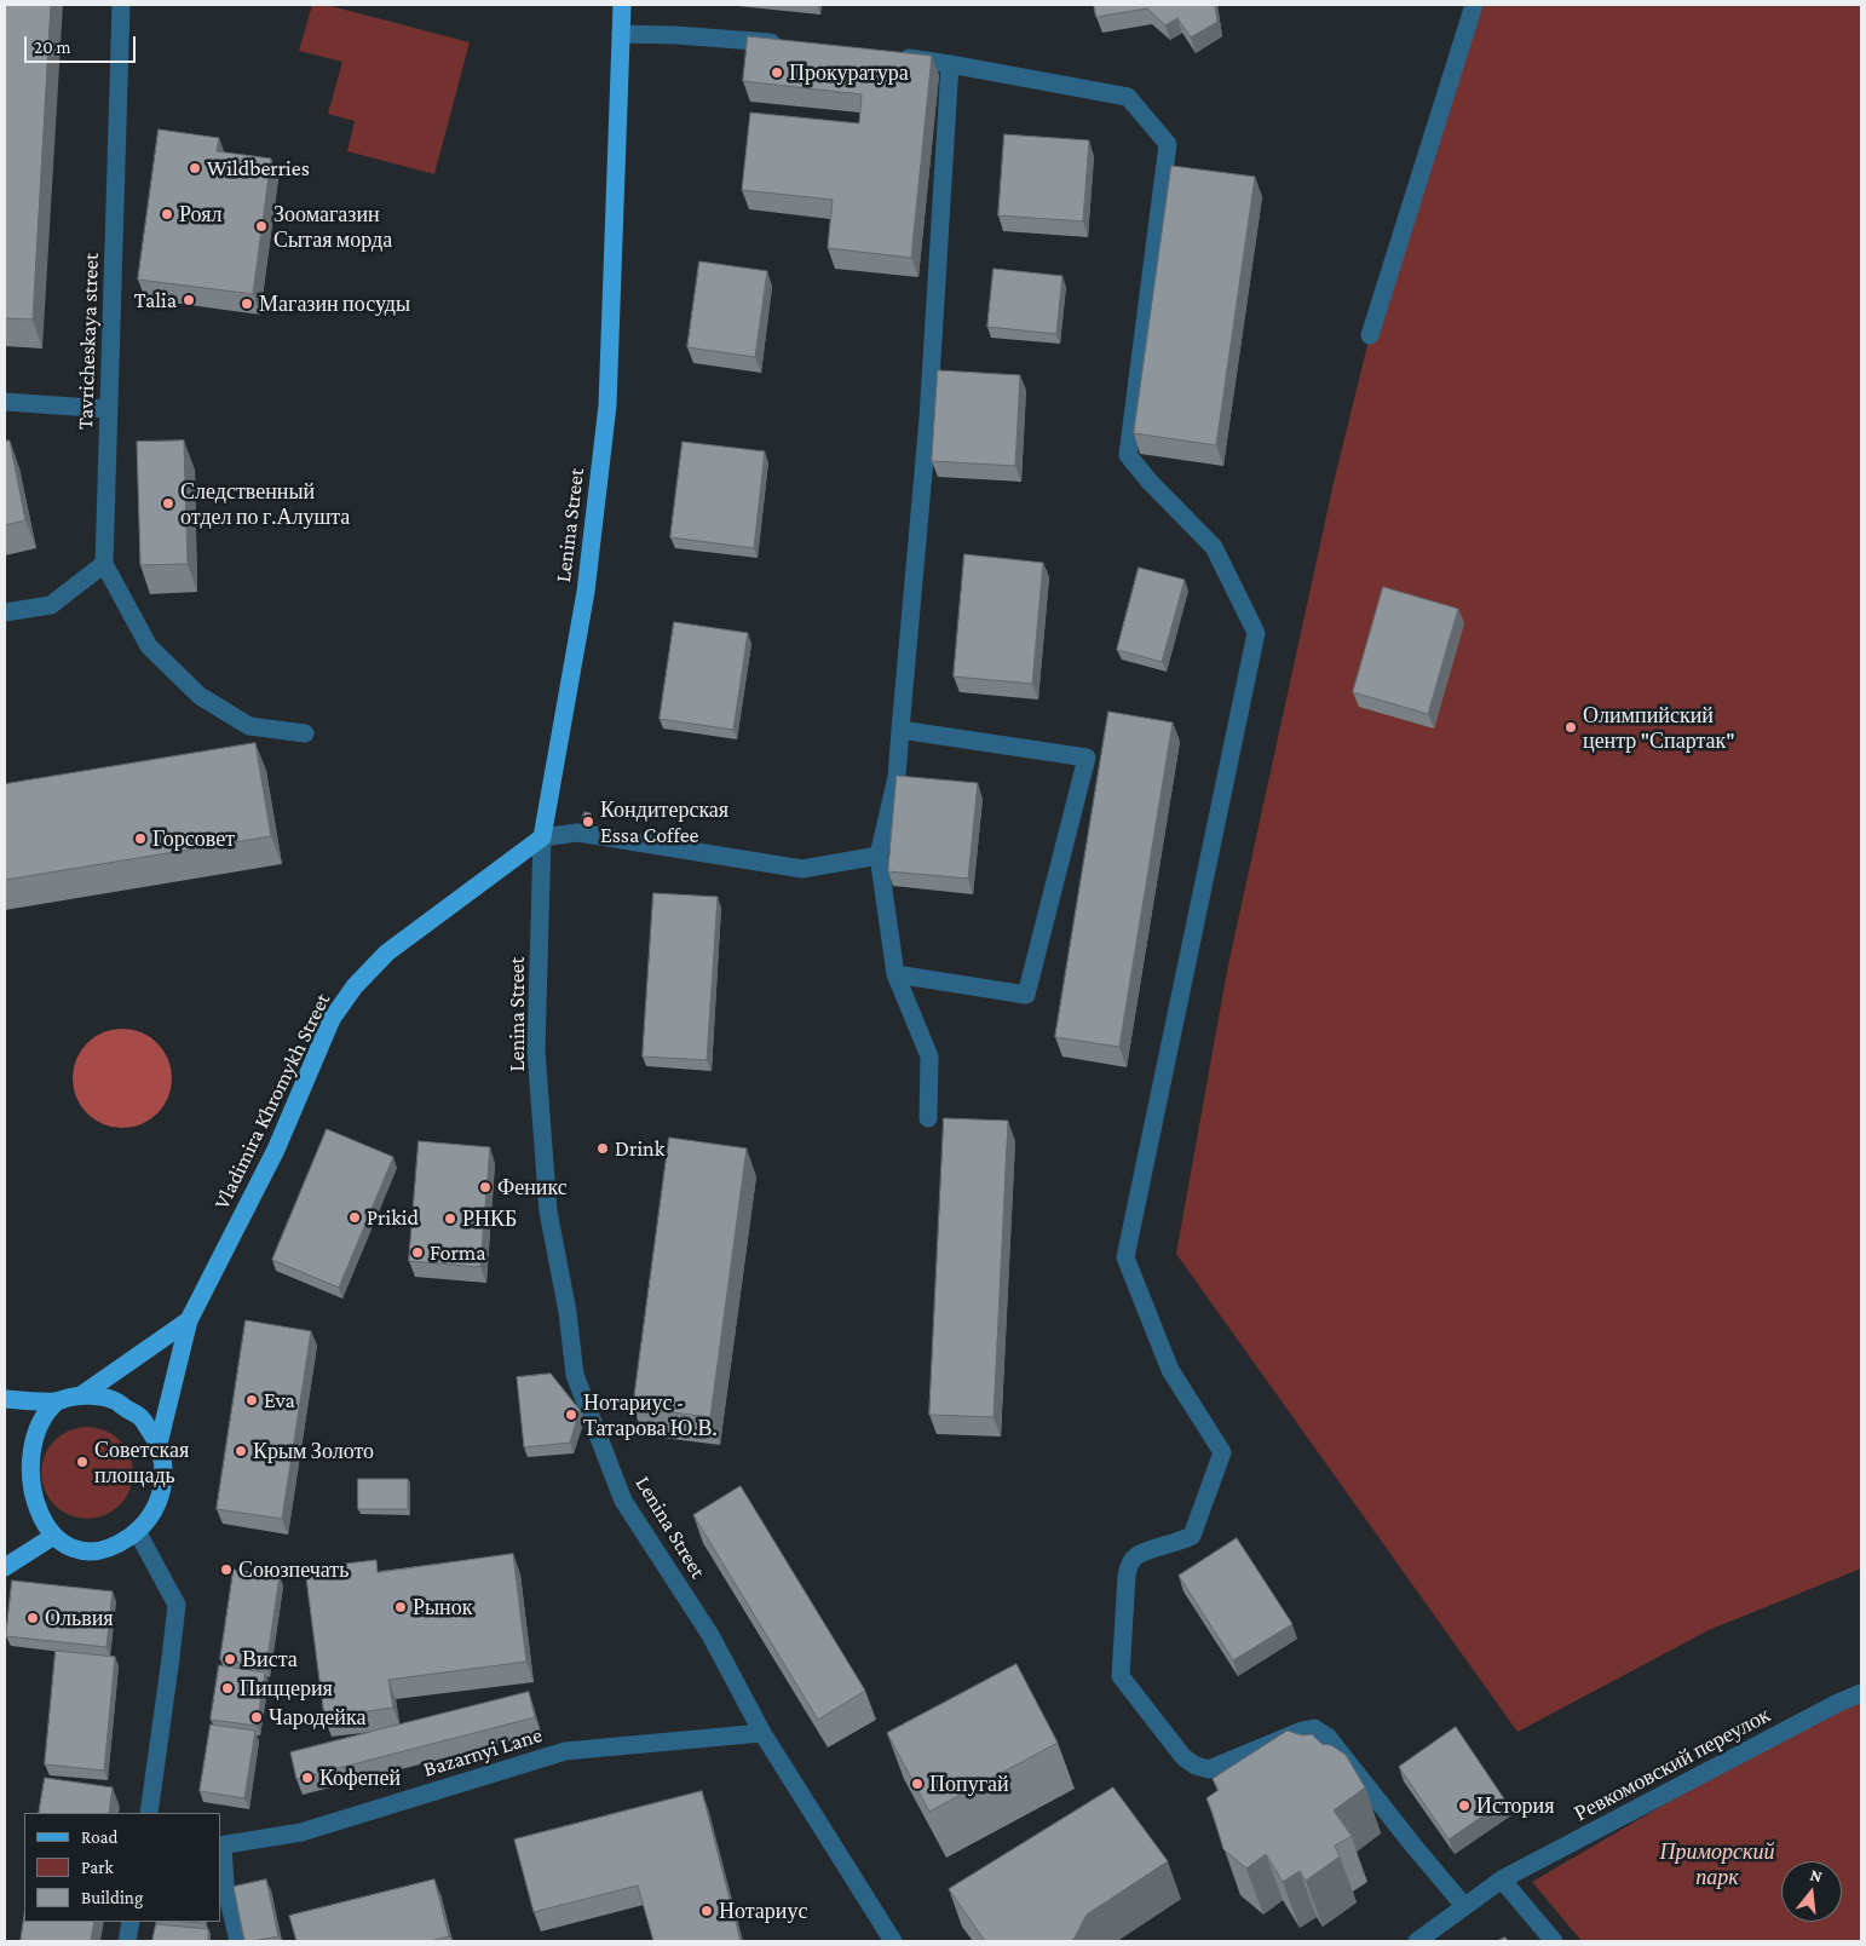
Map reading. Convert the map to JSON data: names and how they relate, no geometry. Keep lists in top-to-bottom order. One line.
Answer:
{"streets":{"main road":["Lenina Street","Vladimira Khromykh Street"],"street":["Tavricheskaya street","Bazarnyi Lane","Ревкомовский переулок"]},"crossings":[["Lenina Street","Vladimira Khromykh Street"],["Lenina Street","Bazarnyi Lane"]],"parks":["Приморский парк"],"places":["Прокуратура","Wildberries","Роял","Зоомагазин Сытая морда","Talia","Магазин посуды","Следственный отдел по г.Алушта","Олимпийский центр \"Спартак\"","Кондитерская Essa Coffee","Горсовет","Drink","Феникс","Prikid","РНКБ","Forma","Eva","Нотариус - Татарова Ю.В.","Крым Золото","Советская площадь","Союзпечать","Рынок","Ольвия","Виста","Пиццерия","Чародейка","Кофепей","Попугай","История","Нотариус"],"legend":["Road","Park","Building"],"scale_bar":"20 m","north":"top"}
